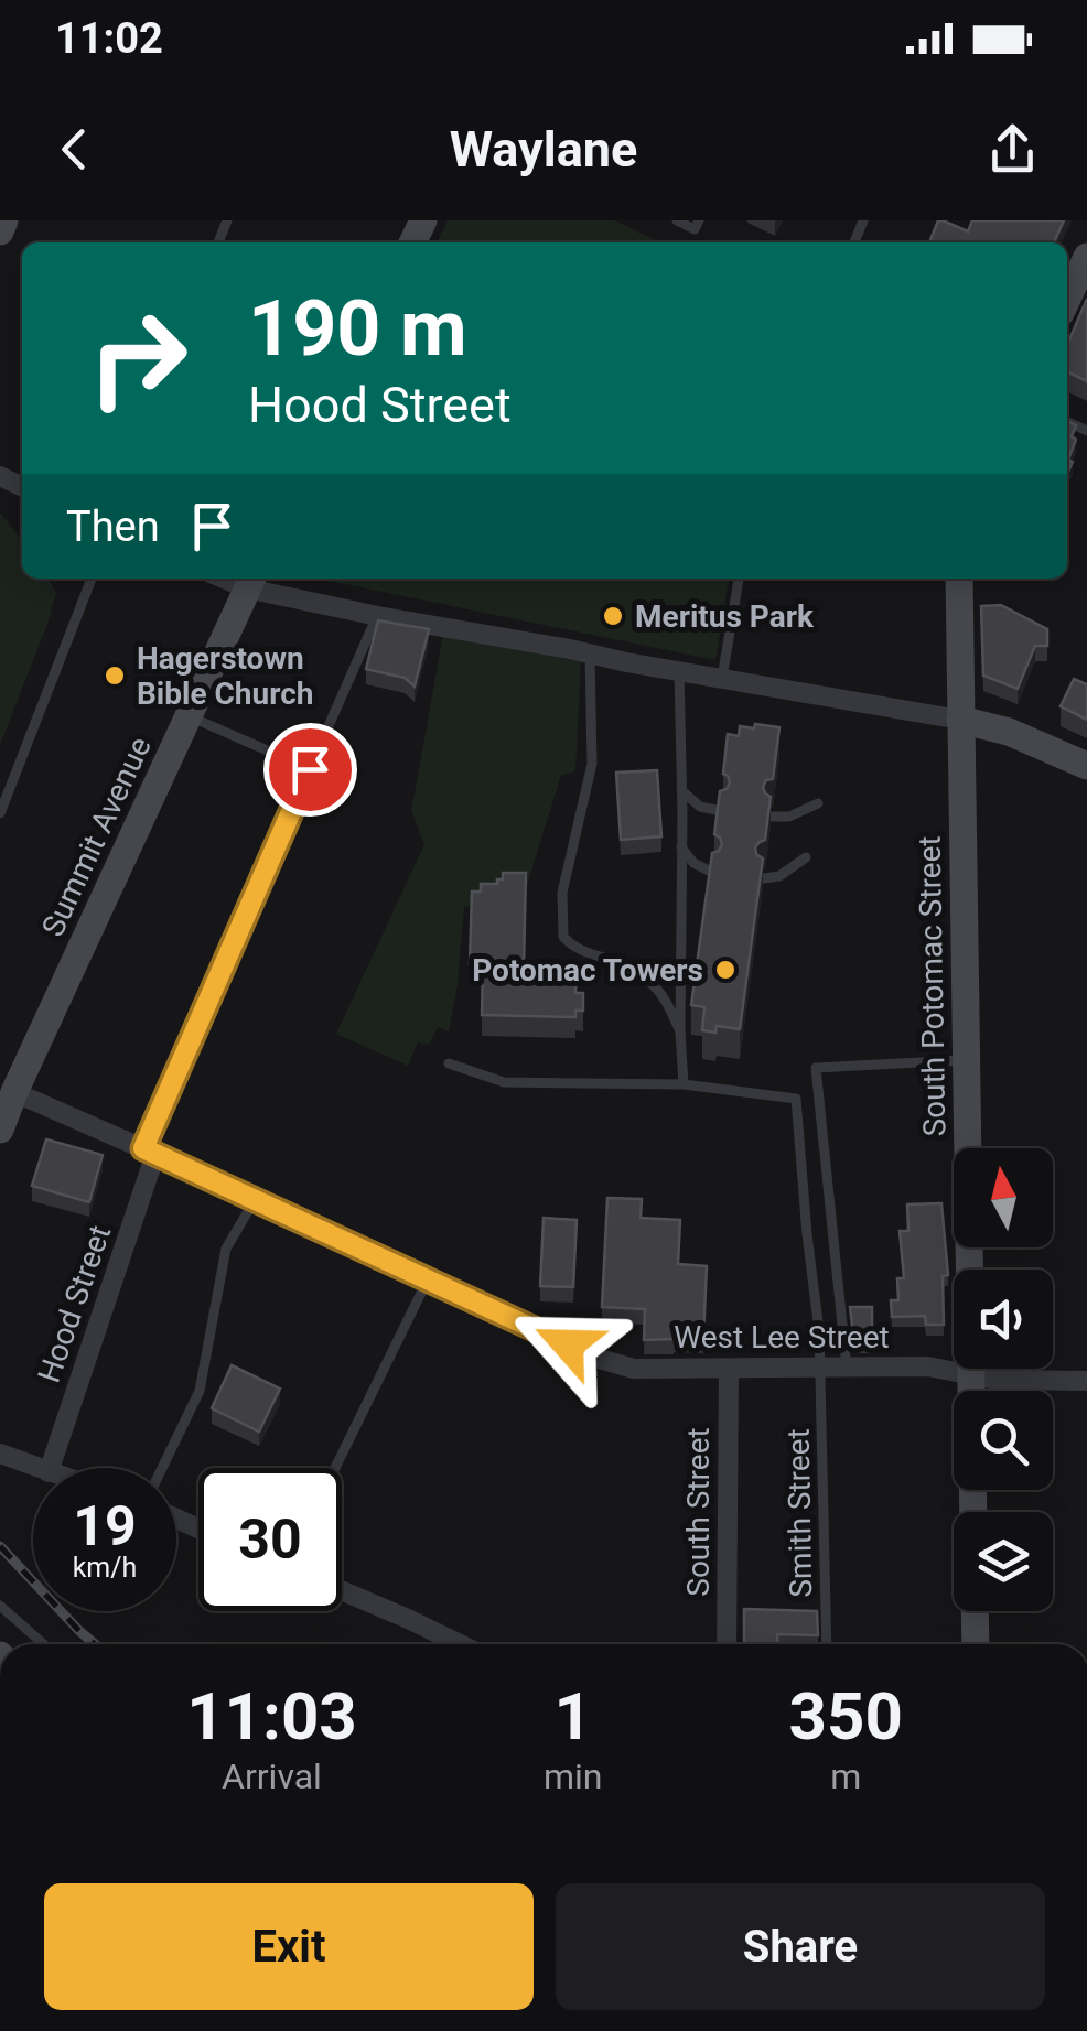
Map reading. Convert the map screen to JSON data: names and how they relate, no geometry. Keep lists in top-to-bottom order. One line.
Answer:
{"streets":{"main road":["Summit Avenue","South Potomac Street"],"street":["Hood Street","West Lee Street","South Street"],"lane":["Smith Street"]},"crossings":[["Summit Avenue","West Lee Street"],["South Potomac Street","West Lee Street"],["Hood Street","West Lee Street"],["West Lee Street","South Street"],["West Lee Street","Smith Street"]],"places":["Meritus Park","Hagerstown Bible Church","Potomac Towers"],"north":"top","page":{"status":"11:02","header":"Waylane","turn":["190 m","Hood Street"],"then":"Then","speed":"19 km/h","limit":"30","eta":["11:03","Arrival","1","min","350","m"],"buttons":["Exit","Share"]}}
